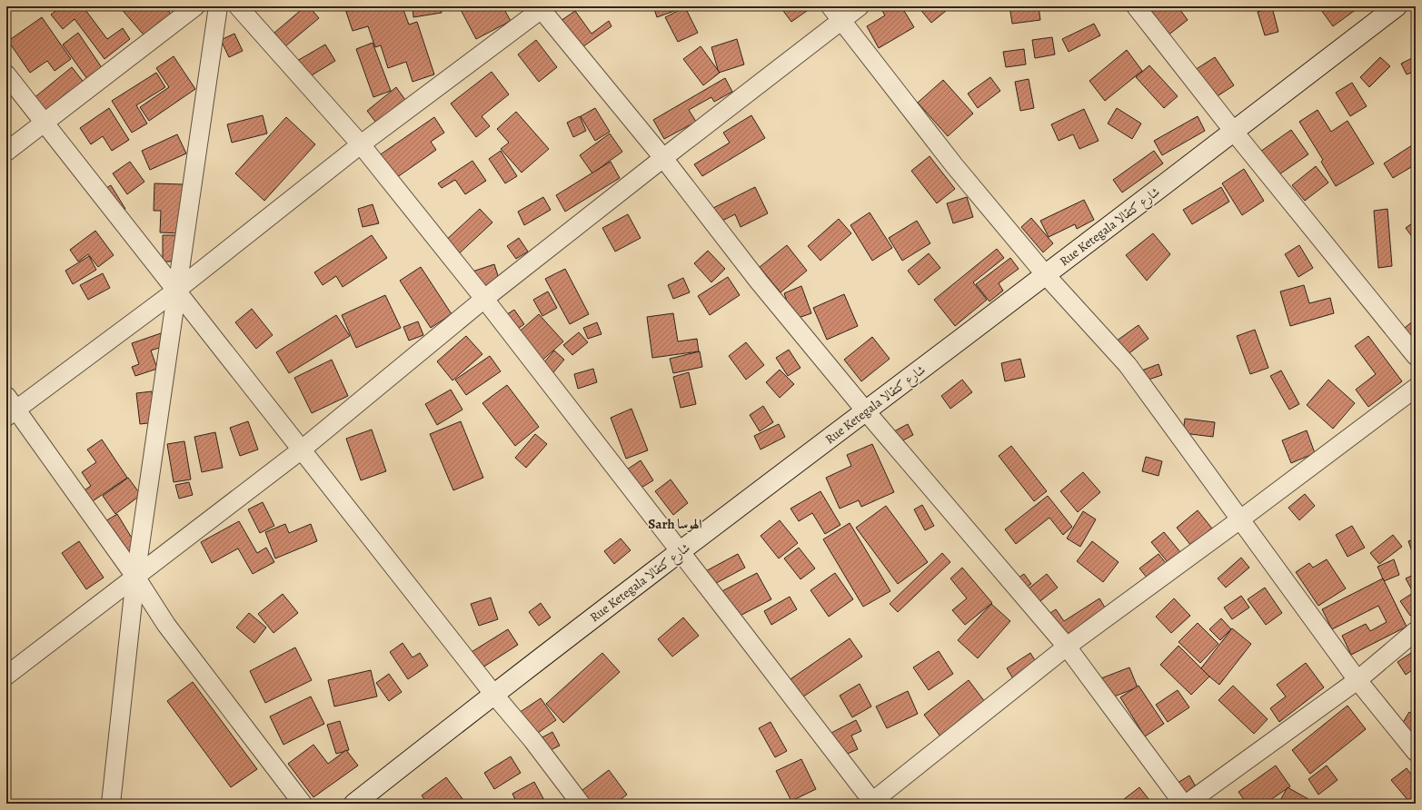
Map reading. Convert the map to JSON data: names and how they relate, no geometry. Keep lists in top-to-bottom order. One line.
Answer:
{"streets":{"street":["Rue Ketegala شارع كتقالا"]},"districts":["Sarh الهوسا"]}
